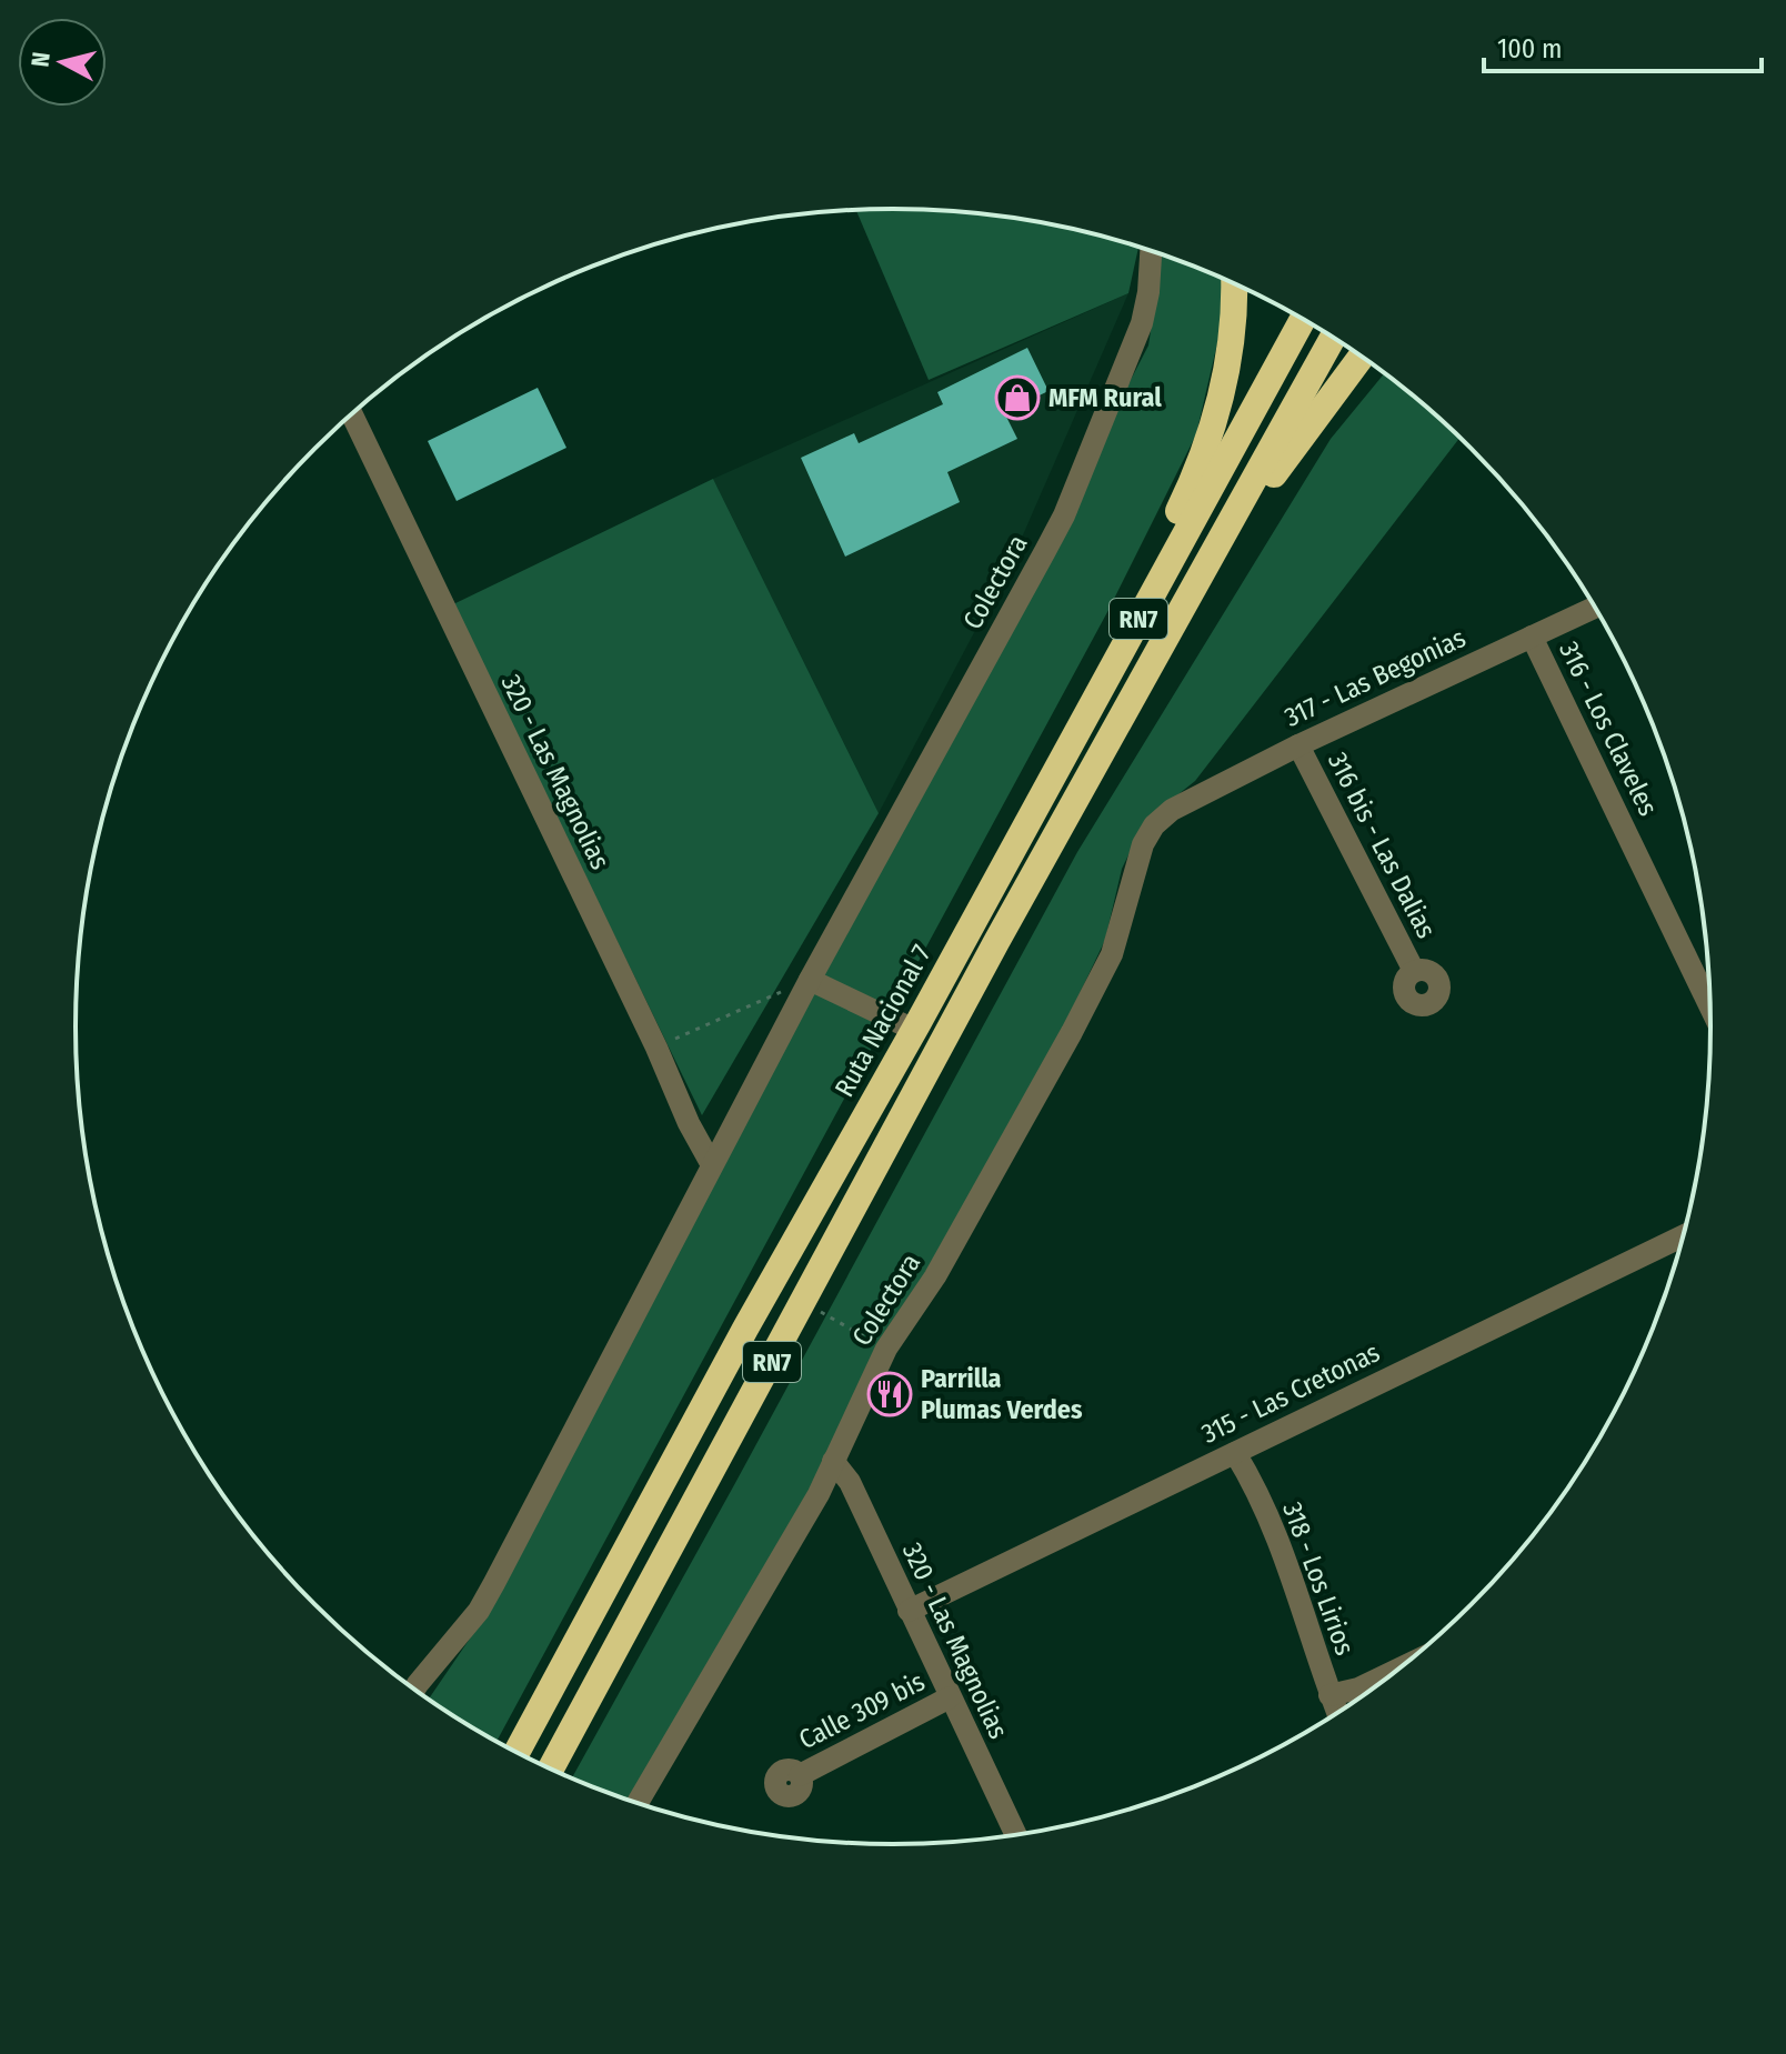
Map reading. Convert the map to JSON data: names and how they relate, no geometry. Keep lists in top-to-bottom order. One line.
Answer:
{"streets":{"highway":["RN7","Ruta Nacional 7"],"street":["Colectora","317 - Las Begonias","316 - Los Claveles","320 - Las Magnolias","316 bis - Las Dalias","315 - Las Cretonas","318 - Los Lirios","Calle 309 bis"]},"crossings":[["Colectora","317 - Las Begonias"],["Colectora","320 - Las Magnolias"],["317 - Las Begonias","316 - Los Claveles"],["317 - Las Begonias","316 bis - Las Dalias"],["320 - Las Magnolias","315 - Las Cretonas"],["320 - Las Magnolias","Calle 309 bis"],["315 - Las Cretonas","318 - Los Lirios"]],"places":{"shop":["MFM Rural"],"restaurant":["Parrilla Plumas Verdes"]},"scale_bar":"100 m","north":"left"}
